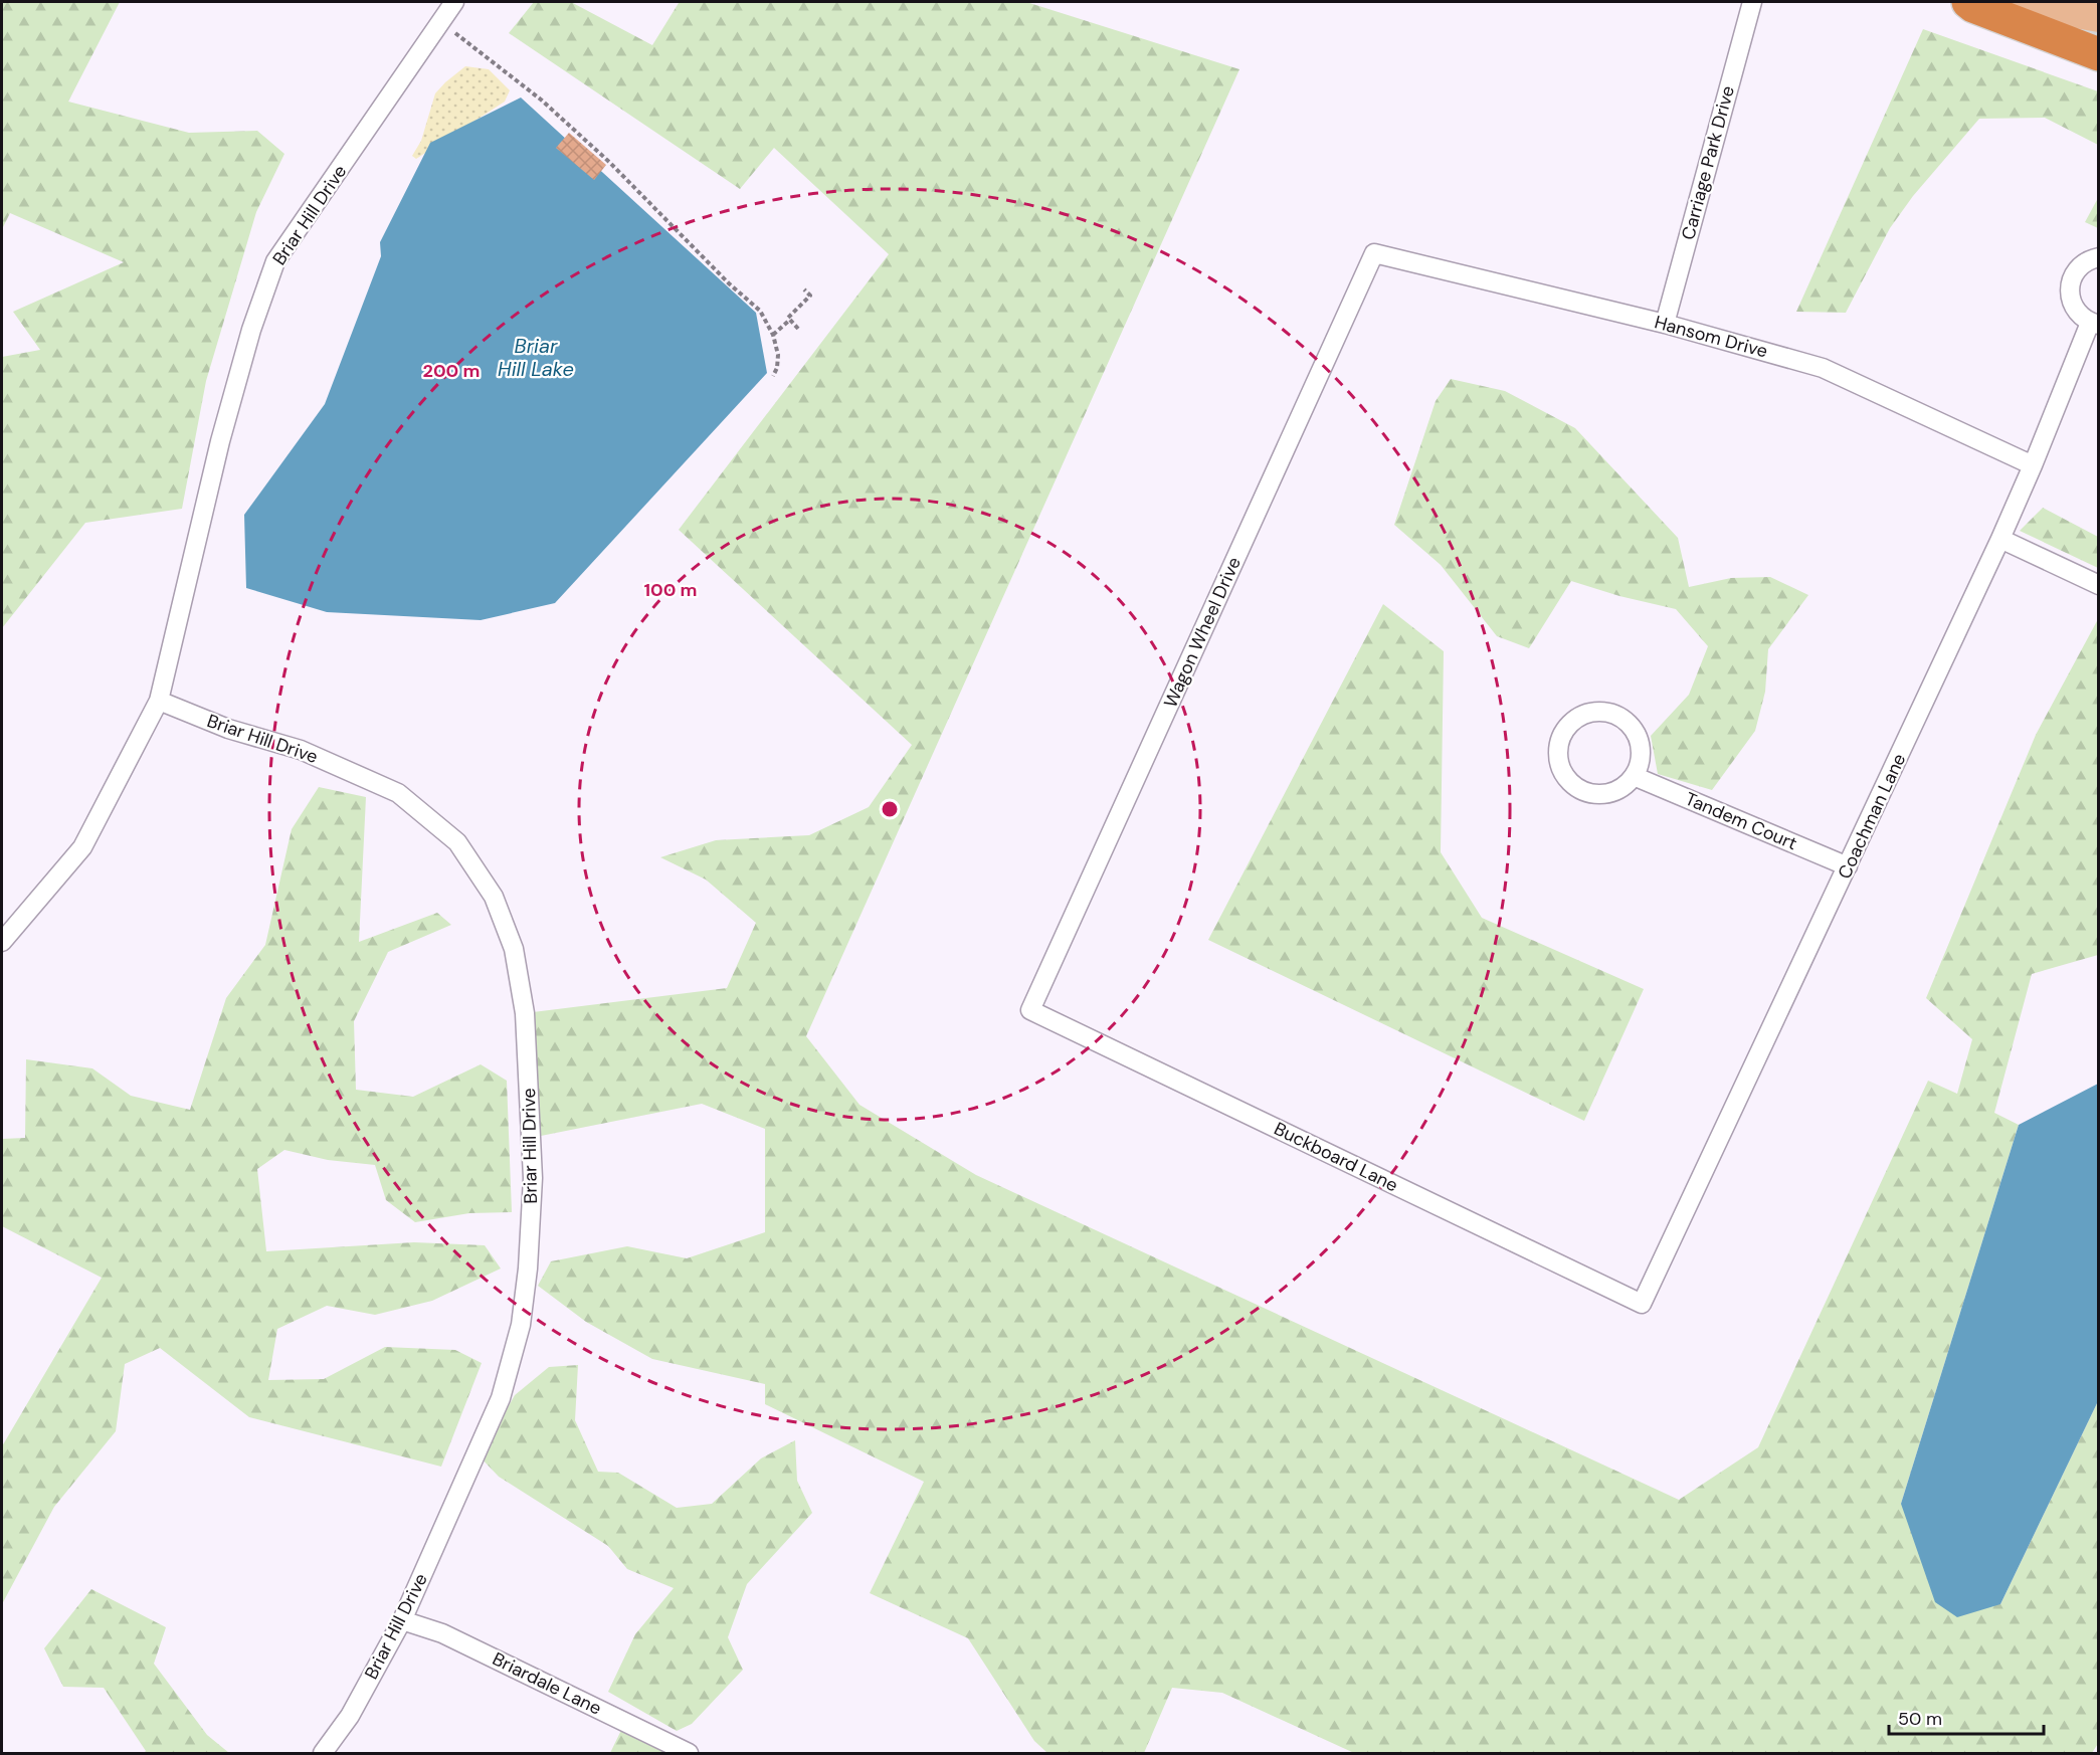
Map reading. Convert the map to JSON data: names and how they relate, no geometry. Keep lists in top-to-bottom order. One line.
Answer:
{"streets":{"street":["Carriage Park Drive","Briar Hill Drive","Hansom Drive","Wagon Wheel Drive","Coachman Lane","Tandem Court","Buckboard Lane","Briardale Lane"]},"crossings":[["Carriage Park Drive","Hansom Drive"],["Briar Hill Drive","Briardale Lane"],["Hansom Drive","Wagon Wheel Drive"],["Hansom Drive","Coachman Lane"],["Wagon Wheel Drive","Buckboard Lane"],["Coachman Lane","Tandem Court"],["Coachman Lane","Buckboard Lane"]],"water":["Briar Hill Lake"],"scale_bar":"50 m","rings":["200 m","100 m"]}
